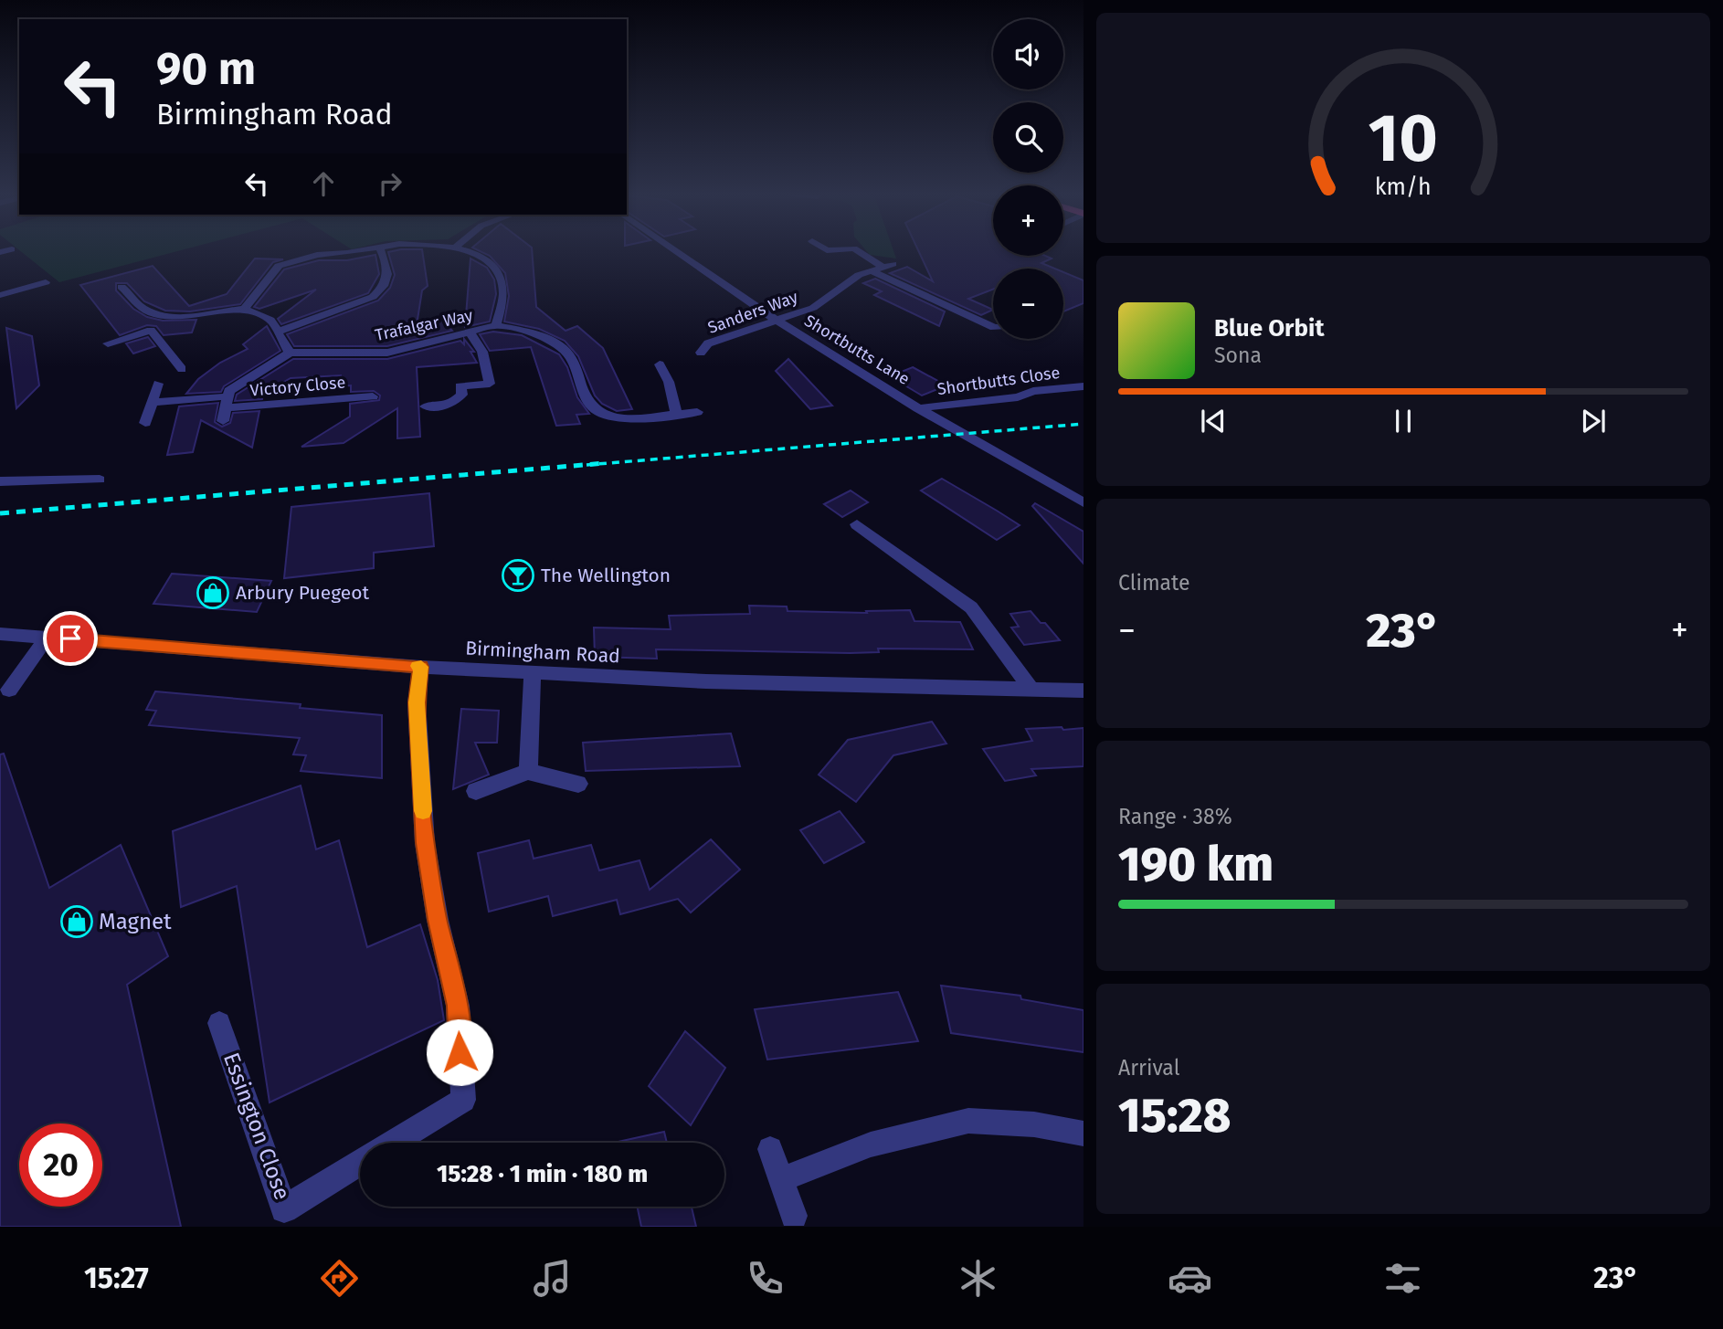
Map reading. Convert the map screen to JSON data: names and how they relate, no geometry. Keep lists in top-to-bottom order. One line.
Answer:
{"streets":{"street":["Sanders Way","Trafalgar Way","Shortbutts Lane","Shortbutts Close","Victory Close","Birmingham Road","Essington Close"]},"crossings":[["Sanders Way","Shortbutts Lane"],["Trafalgar Way","Victory Close"],["Shortbutts Lane","Shortbutts Close"],["Birmingham Road","Essington Close"]],"places":{"bar":["The Wellington"],"shop":["Arbury Puegeot","Magnet"]},"page":{"map_buttons":["+","−"],"turn":["90 m","Birmingham Road"],"song":["Blue Orbit","Sona"],"tile":["Climate",["Range · 38%","190 km"],["Arrival","15:28"]],"heat":["−","23°","+"],"limit":"20","trip":"15:28 · 1 min · 180 m","tabs":["15:27","23°"],"gauge":["10","km/h"]}}
